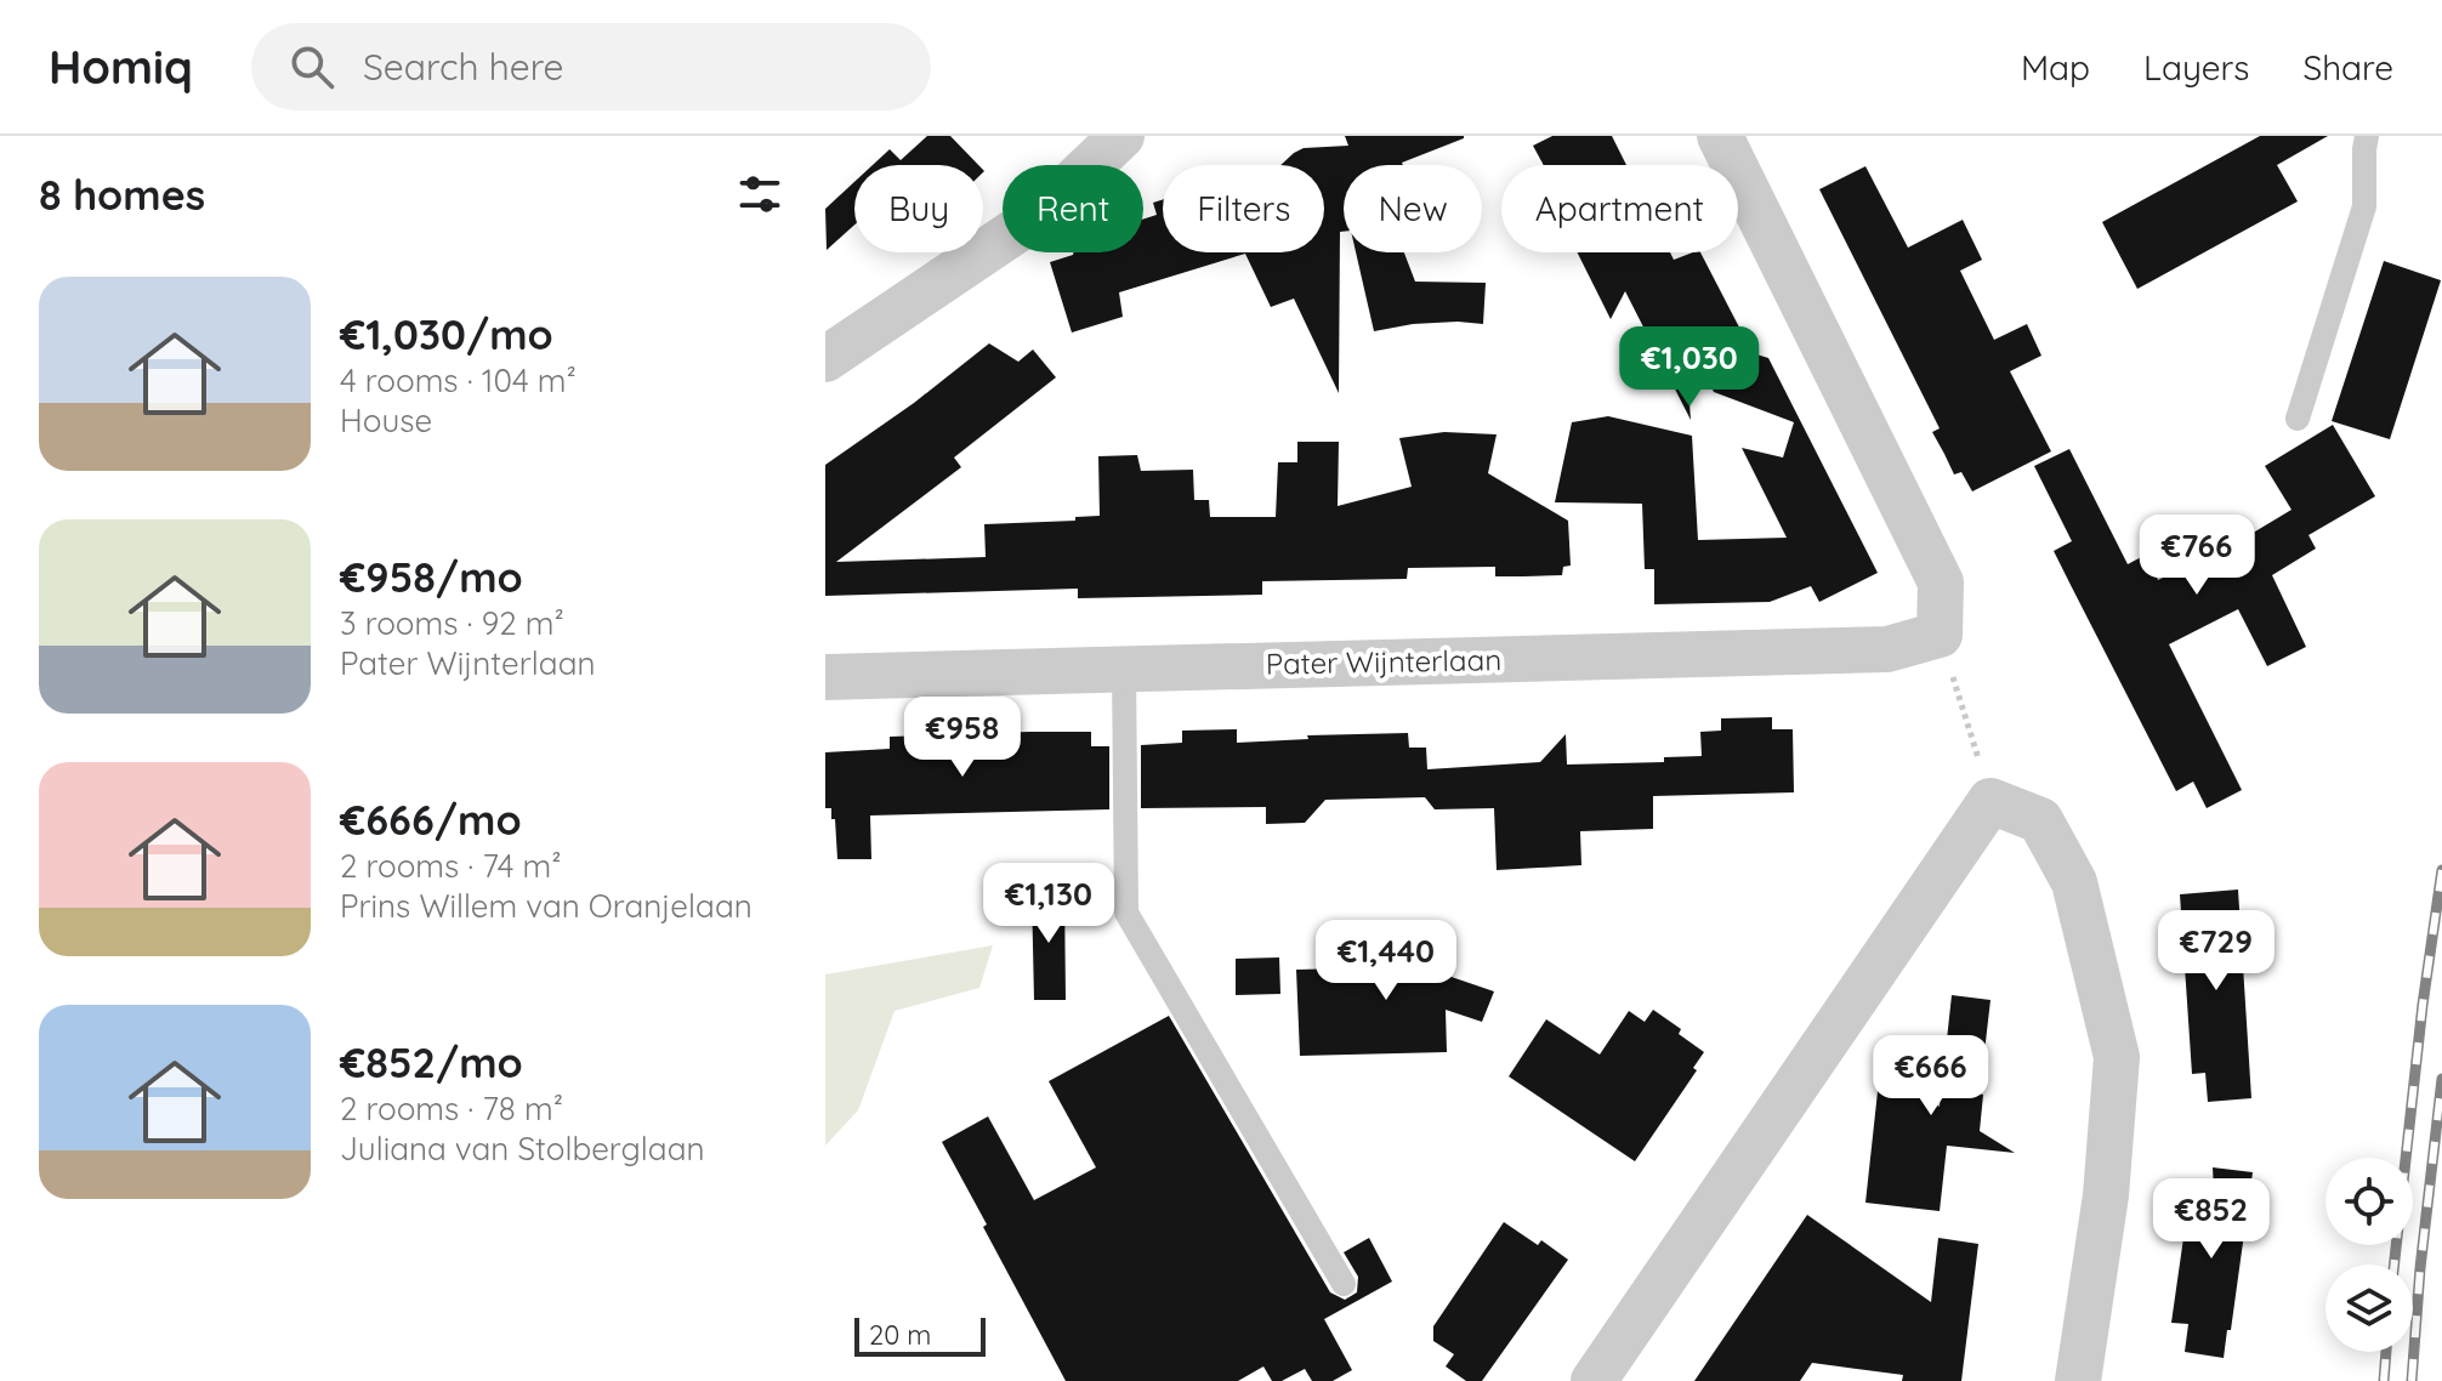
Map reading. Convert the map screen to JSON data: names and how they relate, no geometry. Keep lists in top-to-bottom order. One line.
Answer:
{"streets":{"street":["Pater Wijnterlaan"]},"scale_bar":"20 m","page":{"header":"Homiq","search":"Search here","nav":["Map","Layers","Share"],"heading":"8 homes","chip":["Buy","Rent","Filters","New","Apartment"],"list":[{"name":"€1,030/mo","note":"4 rooms · 104 m² · House"},{"name":"€958/mo","note":"3 rooms · 92 m² · Pater Wijnterlaan"},{"name":"€666/mo","note":"2 rooms · 74 m² · Prins Willem van Oranjelaan"},{"name":"€852/mo","note":"2 rooms · 78 m² · Juliana van Stolberglaan"}],"price":["€1,030","€766","€958","€1,130","€729","€1,440","€666","€852"],"scale":"20 m"}}
